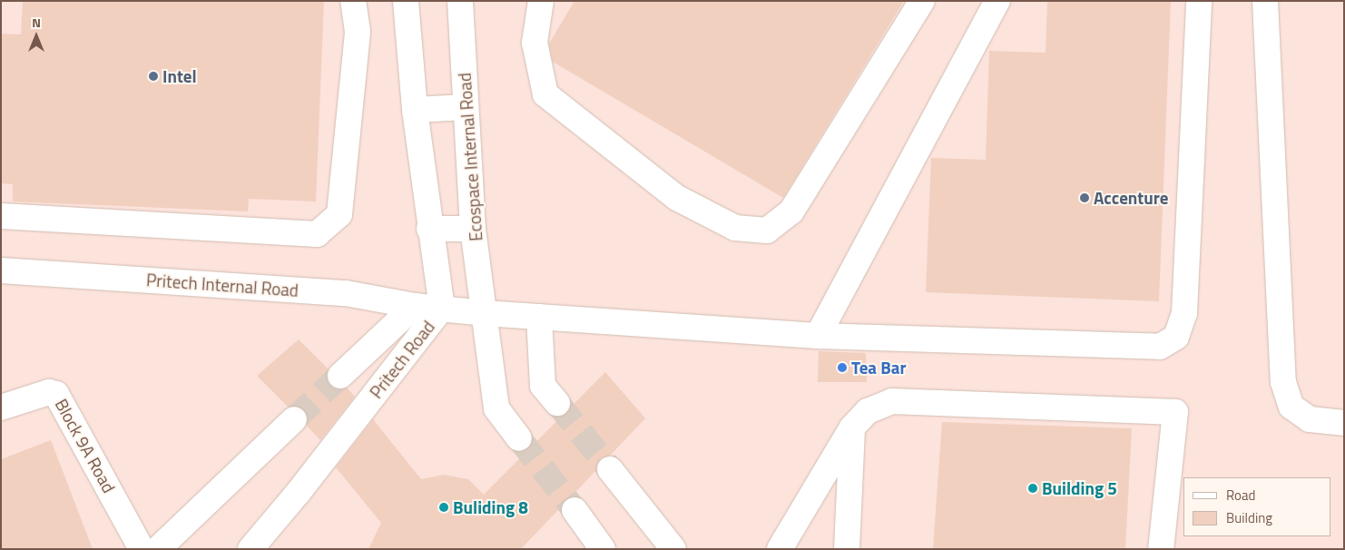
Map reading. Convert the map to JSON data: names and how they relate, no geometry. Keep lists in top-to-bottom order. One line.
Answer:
{"streets":{"street":["Ecospace Internal Road","Pritech Internal Road","Pritech Road","Block 9A Road"]},"crossings":[["Ecospace Internal Road","Pritech Road"],["Pritech Internal Road","Pritech Road"]],"places":["Intel","Accenture","Tea Bar","Building 5","Buliding 8"],"legend":["Road","Building"],"north":"top"}
